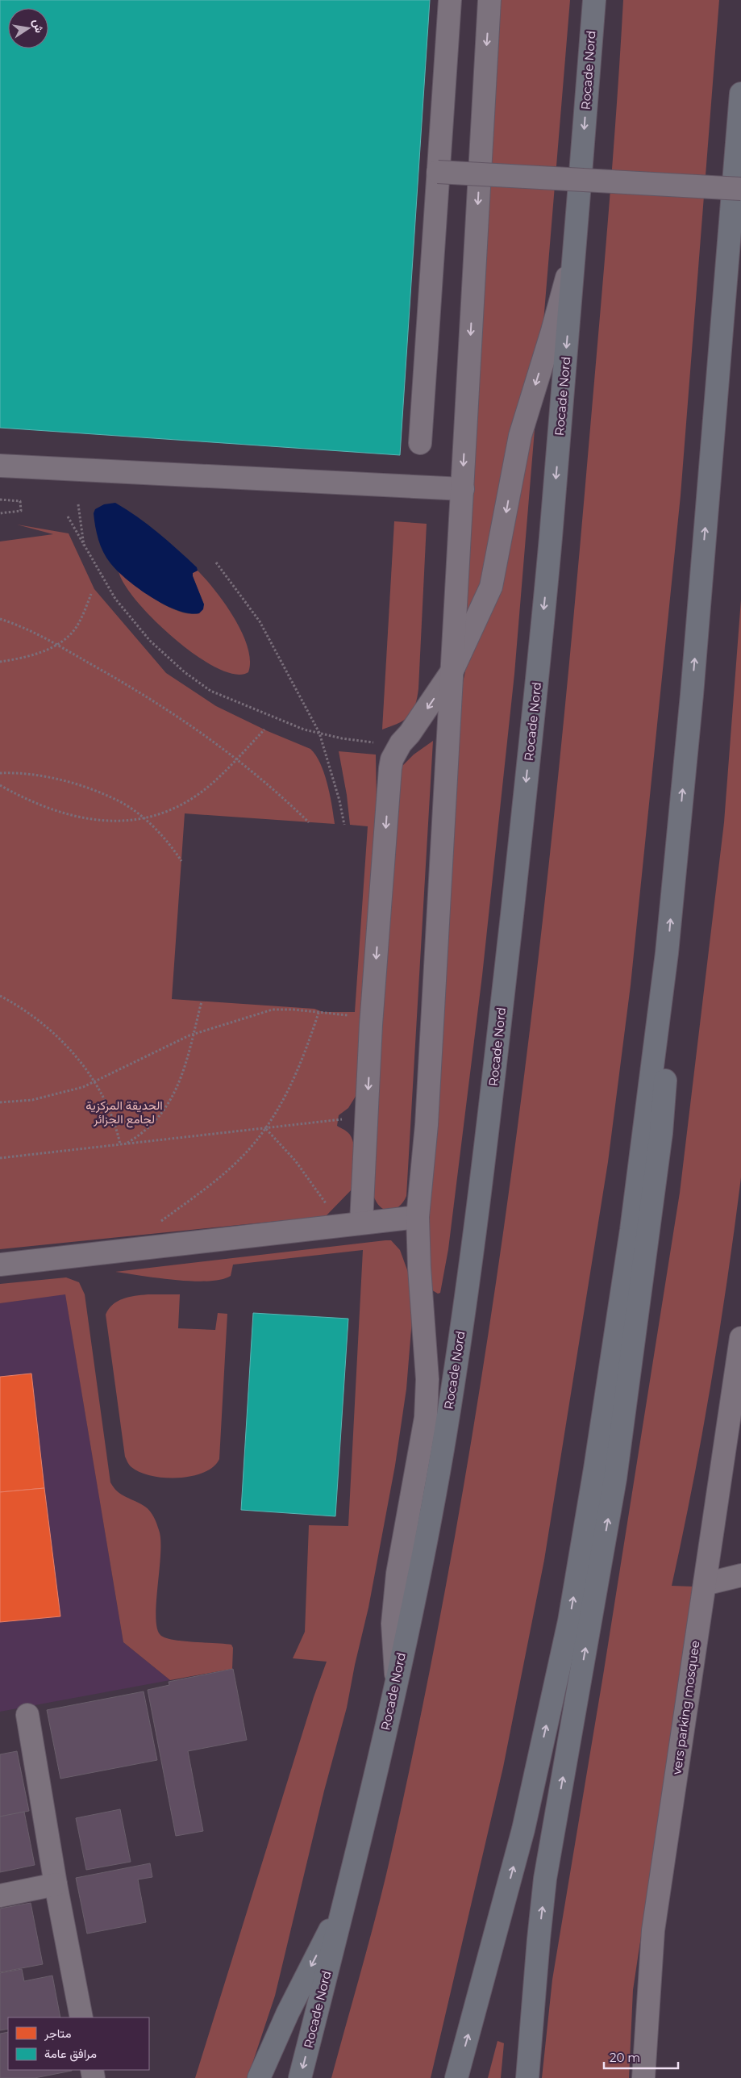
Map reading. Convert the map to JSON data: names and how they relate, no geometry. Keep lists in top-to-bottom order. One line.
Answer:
{"streets":{"highway":["Rocade Nord"],"street":["vers parking mosquee"]},"parks":["الحديقة المركزية لجامع الجزائر"],"legend":["متاجر","مرافق عامة"],"scale_bar":"20 m","north":"right"}
